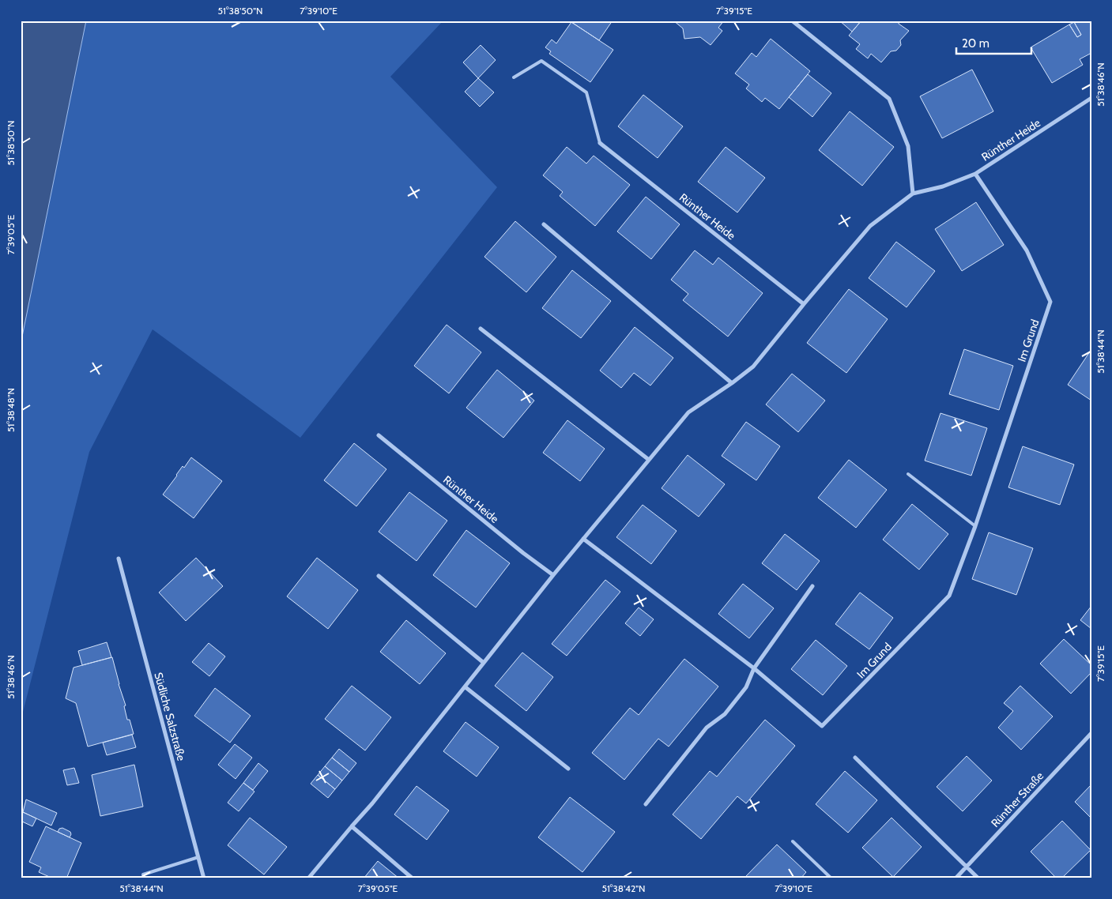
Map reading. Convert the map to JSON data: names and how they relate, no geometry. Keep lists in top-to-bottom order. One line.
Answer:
{"streets":{"street":["Rünther Heide","Im Grund","Südliche Salzstraße","Rünther Straße"]},"crossings":[["Rünther Heide","Im Grund"]],"scale_bar":"20 m","coordinates":["51°38'50\"N","7°39'10\"E","7°39'15\"E","51°38'46\"N","7°39'05\"E","51°38'44\"N","51°38'48\"N","51°38'42\"N"]}
